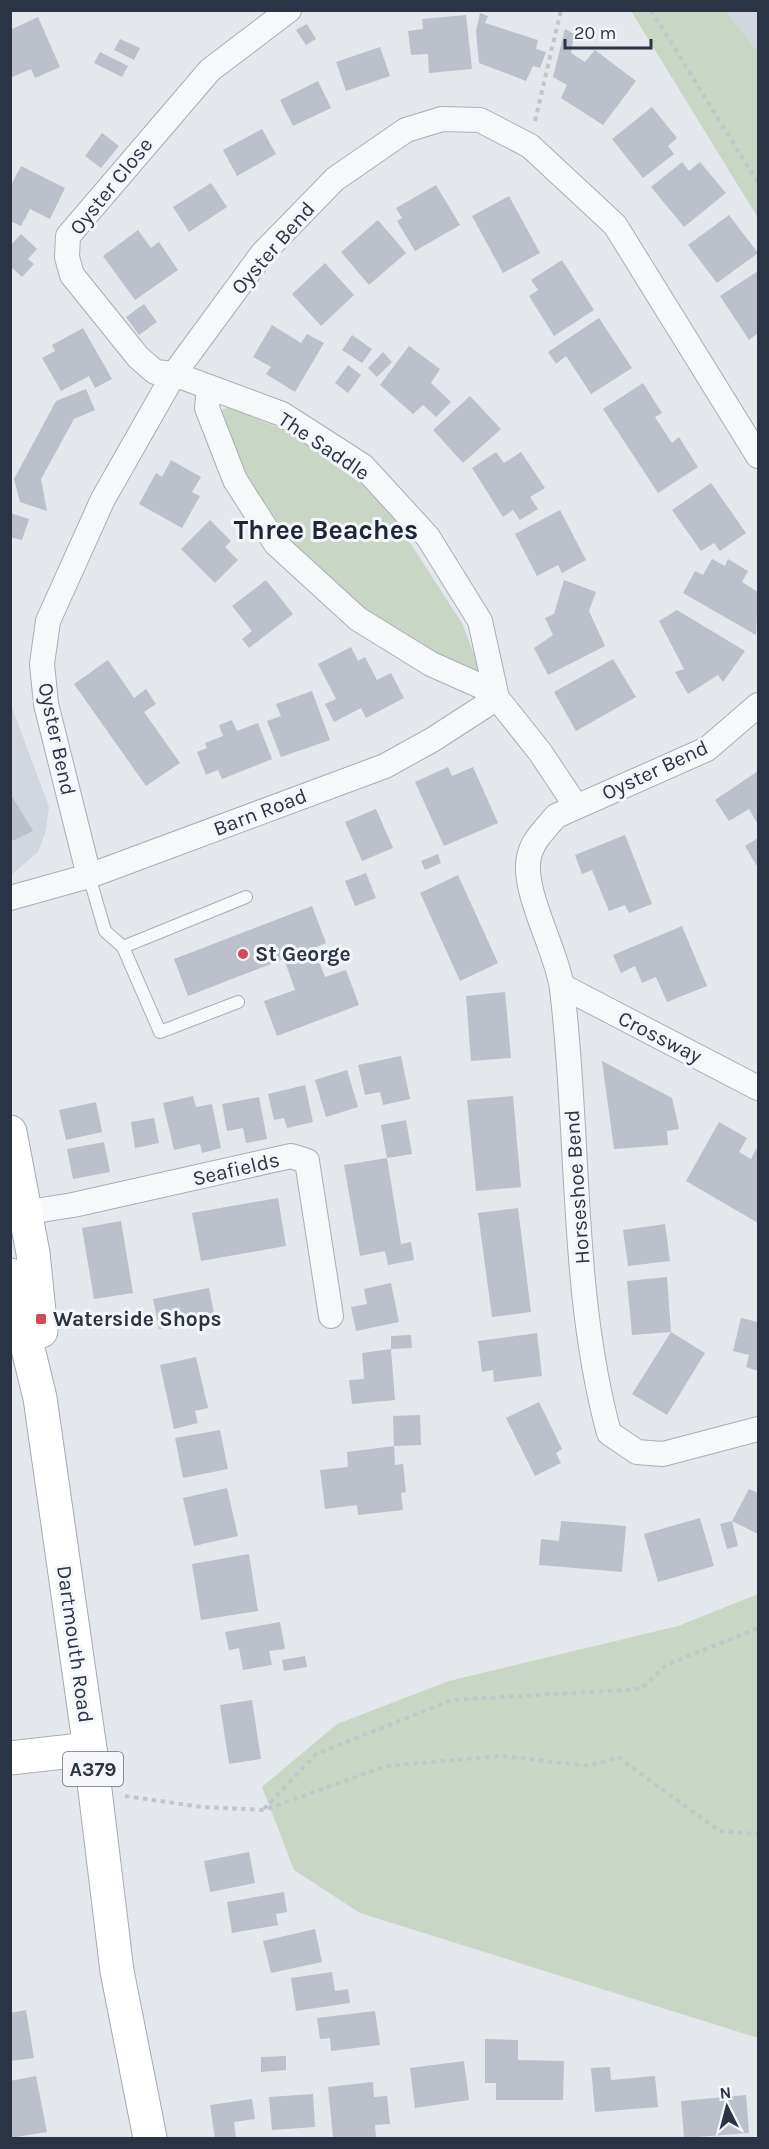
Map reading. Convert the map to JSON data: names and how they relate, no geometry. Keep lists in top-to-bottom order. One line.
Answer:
{"streets":{"main road":["Dartmouth Road","A379"],"street":["Oyster Close","Oyster Bend","The Saddle","Barn Road","Crossway","Seafields","Horseshoe Bend"]},"crossings":[["Oyster Close","Oyster Bend"],["Oyster Close","The Saddle"],["Oyster Bend","The Saddle"],["Oyster Bend","Barn Road"],["Oyster Bend","Horseshoe Bend"],["The Saddle","Barn Road"],["The Saddle","Horseshoe Bend"],["Crossway","Horseshoe Bend"],["Seafields","Dartmouth Road"]],"districts":["Three Beaches"],"places":{"other":["St George"],"transit":["Waterside Shops"]},"scale_bar":"20 m","north":"top"}
